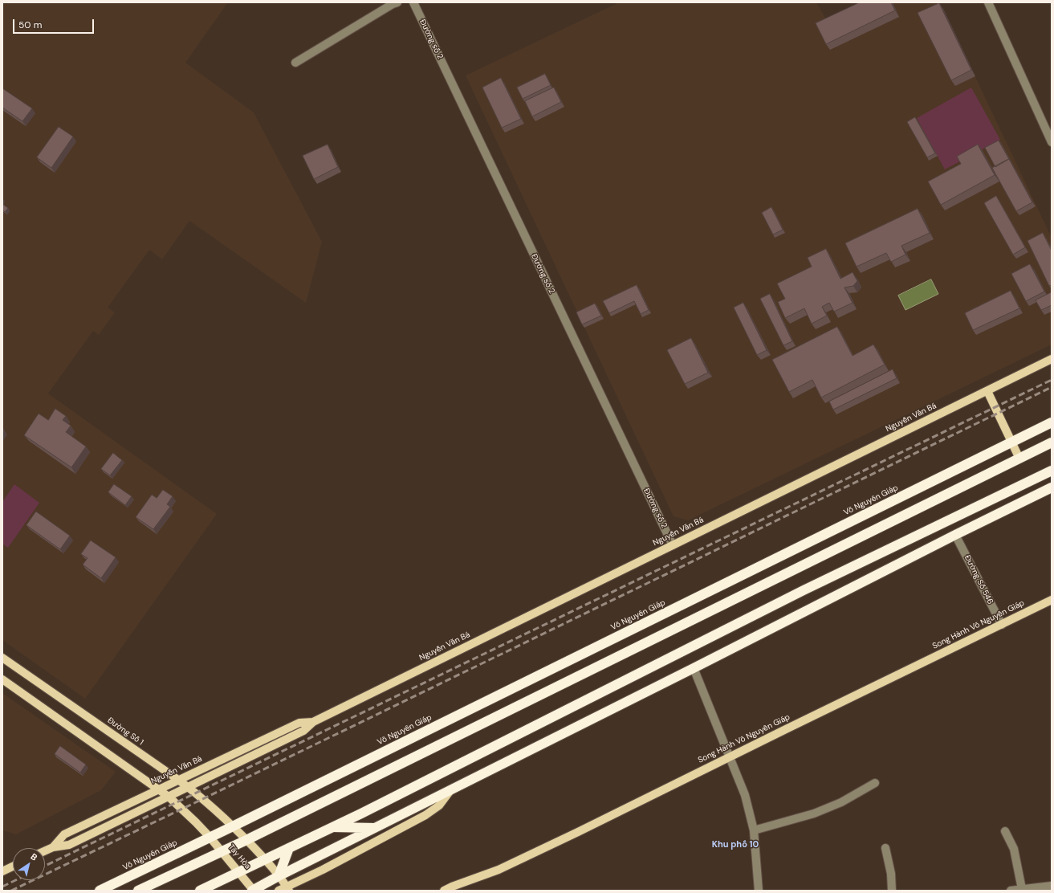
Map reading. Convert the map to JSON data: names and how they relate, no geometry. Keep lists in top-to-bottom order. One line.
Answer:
{"streets":{"highway":["Võ Nguyên Giáp"],"main road":["Nguyễn Văn Bá","Song Hành Võ Nguyên Giáp","Đường Số 1","Tây Hòa"],"street":["Đường số 2","Đường Số 546"]},"crossings":[["Đường số 2","Nguyễn Văn Bá"],["Nguyễn Văn Bá","Đường Số 1"],["Võ Nguyên Giáp","Đường Số 1"],["Võ Nguyên Giáp","Tây Hòa"],["Đường Số 546","Song Hành Võ Nguyên Giáp"]],"districts":["Khu phố 10"],"scale_bar":"50 m","north":"top right"}
